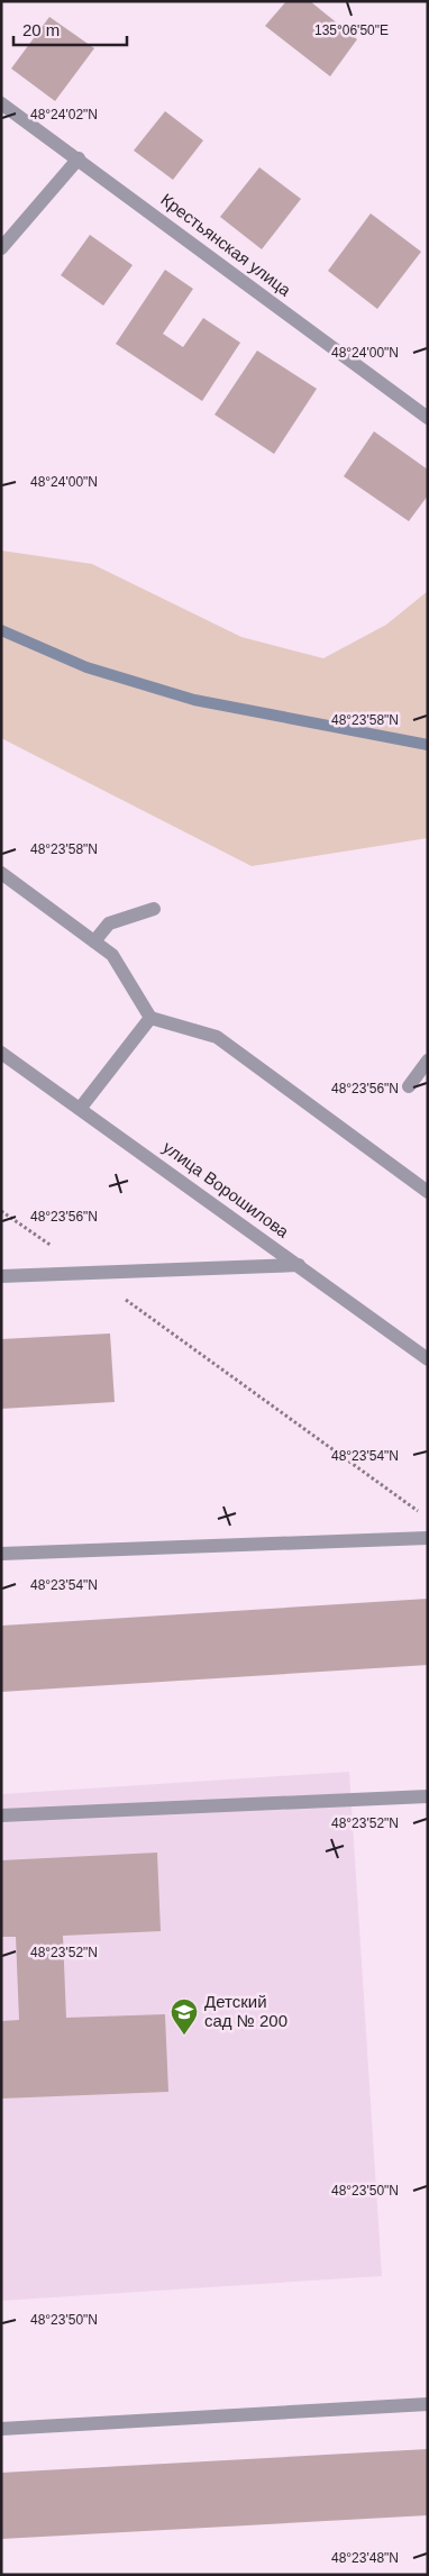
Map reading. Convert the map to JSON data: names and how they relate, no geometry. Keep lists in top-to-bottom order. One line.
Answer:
{"streets":{"street":["Крестьянская улица","улица Ворошилова"]},"places":{"school or university":["Детский сад № 200"]},"scale_bar":"20 m","coordinates":["135°06'50\"E","48°24'02\"N","48°24'00\"N","48°23'58\"N","48°23'56\"N","48°23'54\"N","48°23'52\"N","48°23'50\"N","48°23'48\"N"]}
